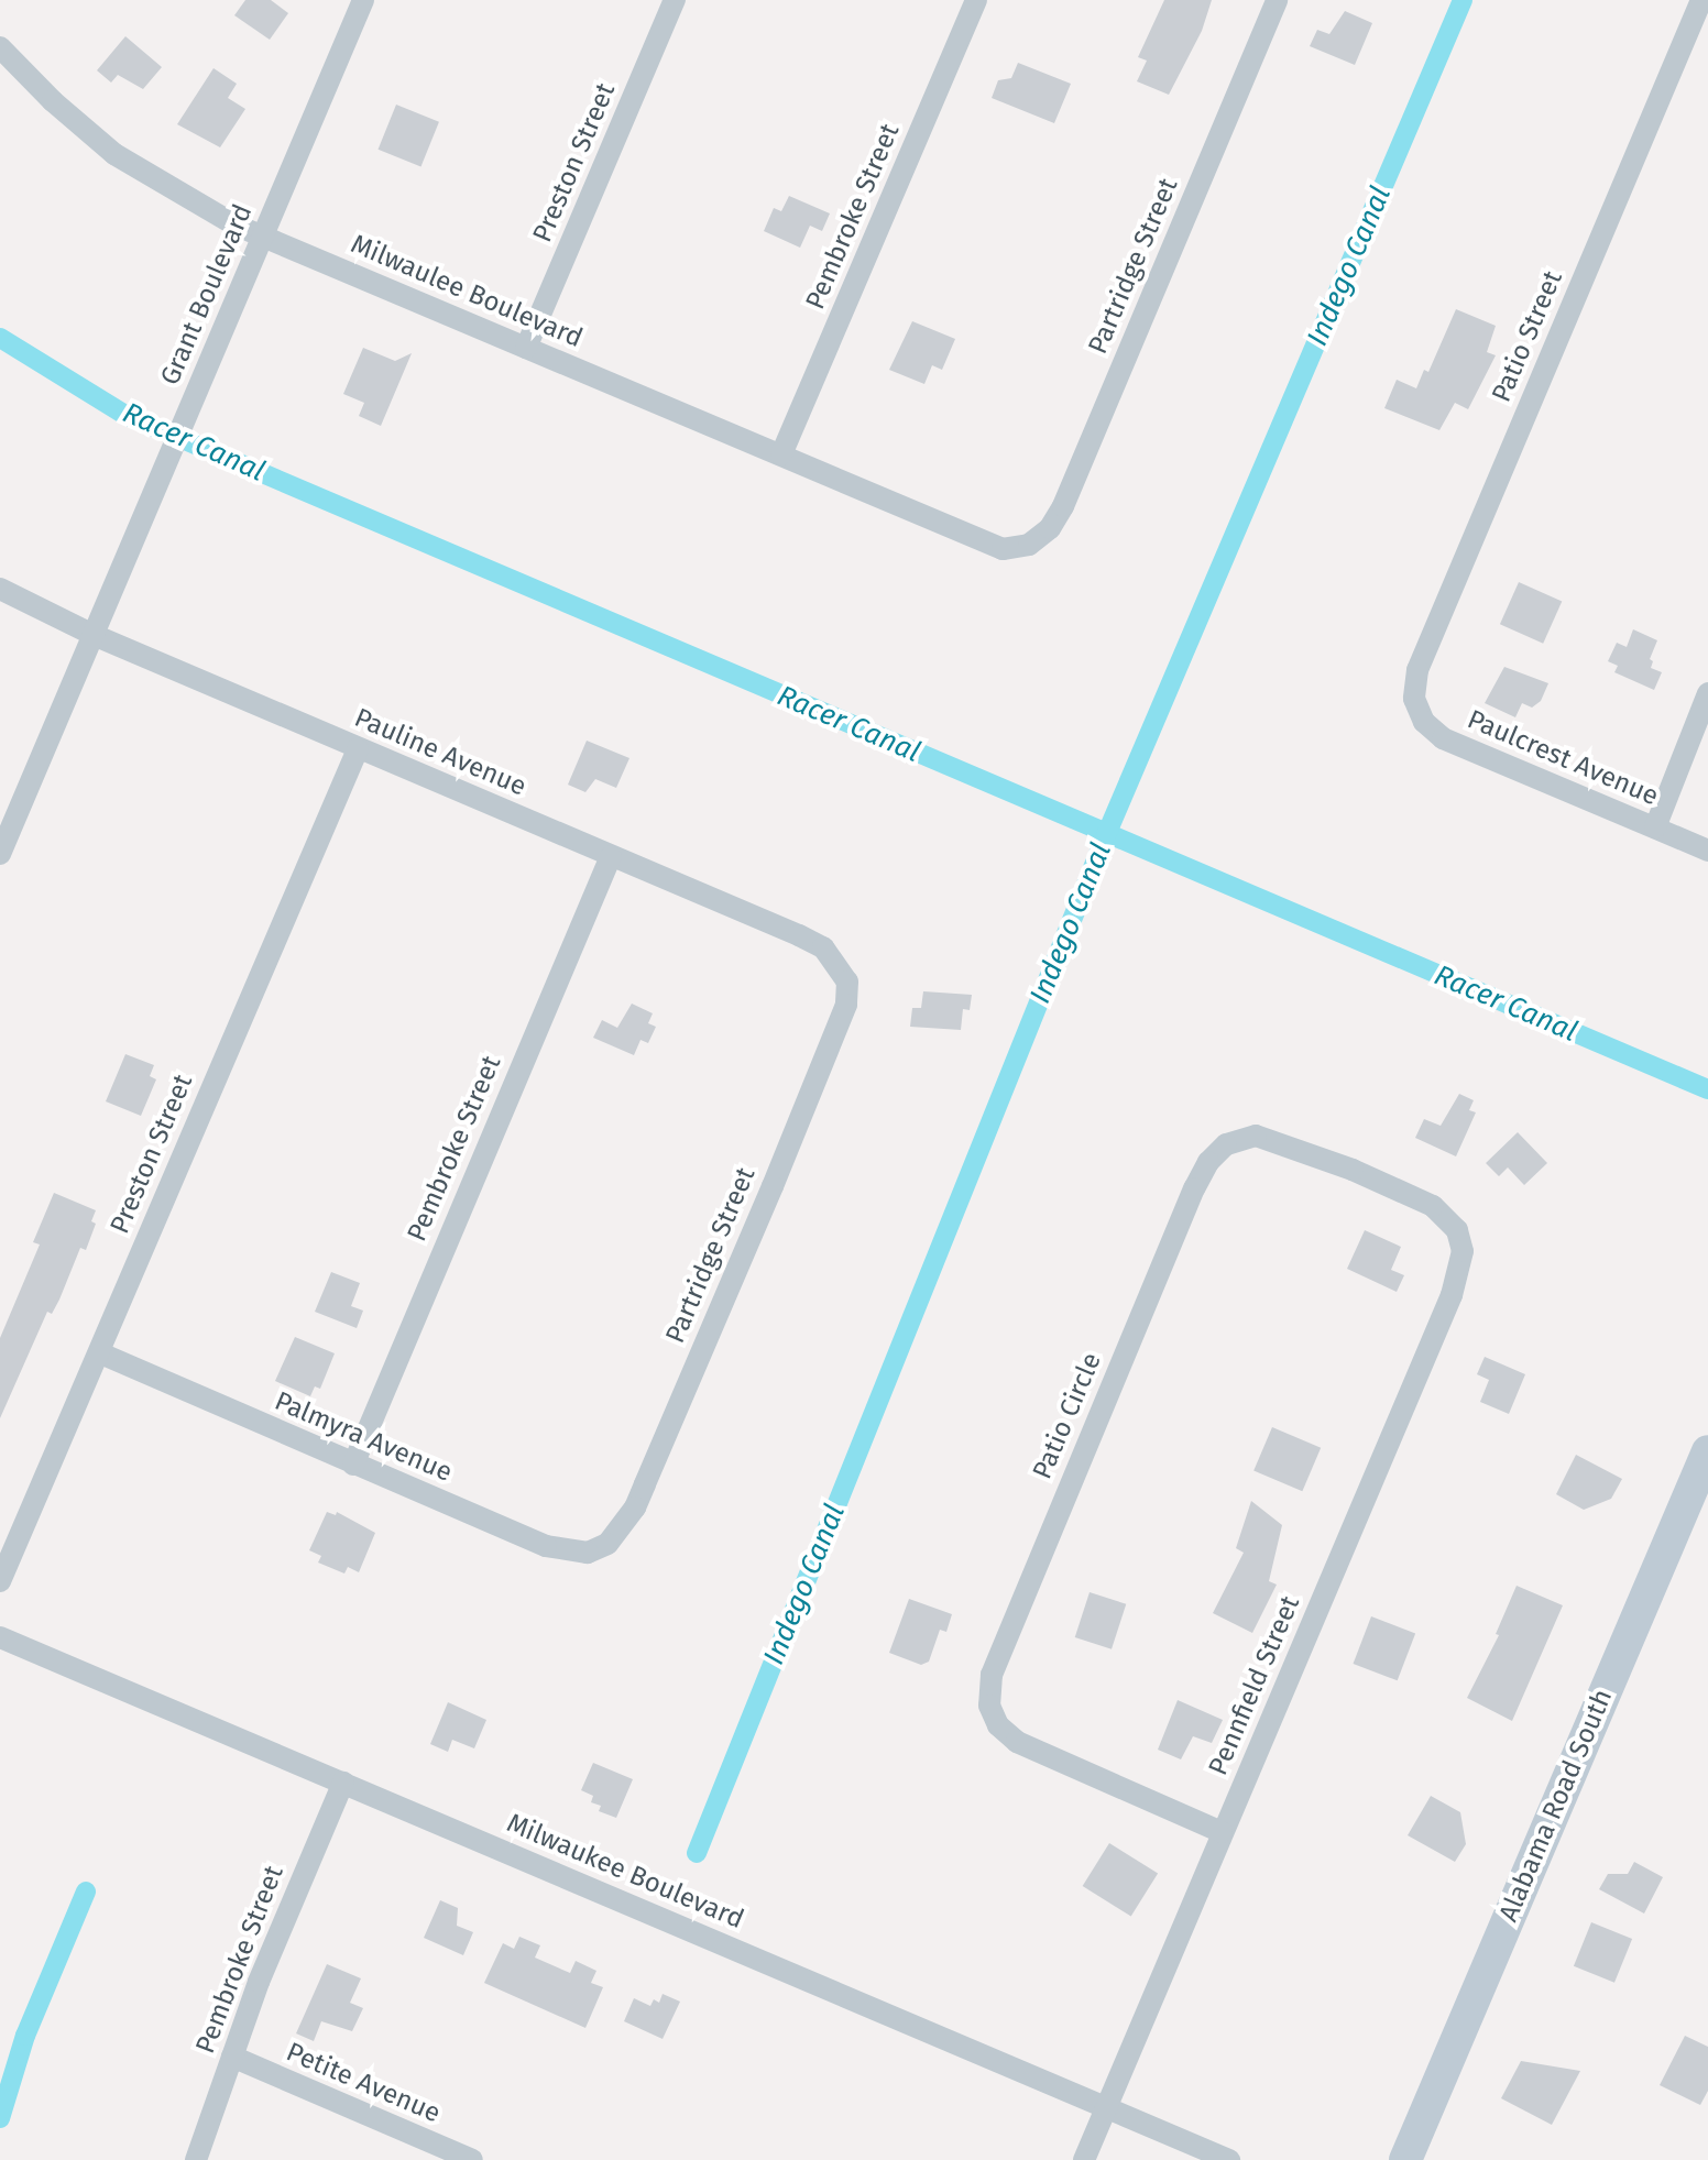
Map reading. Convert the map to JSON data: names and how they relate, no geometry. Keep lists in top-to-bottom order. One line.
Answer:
{"streets":{"street":["Preston Street","Pembroke Street","Partridge Street","Milwaulee Boulevard","Grant Boulevard","Patio Street","Pauline Avenue","Paulcrest Avenue","Patio Circle","Palmyra Avenue","Pennfield Street","Alabama Road South","Milwaukee Boulevard","Petite Avenue"]},"crossings":[["Preston Street","Milwaulee Boulevard"],["Preston Street","Pauline Avenue"],["Preston Street","Palmyra Avenue"],["Pembroke Street","Milwaulee Boulevard"],["Pembroke Street","Pauline Avenue"],["Pembroke Street","Palmyra Avenue"],["Pembroke Street","Milwaukee Boulevard"],["Pembroke Street","Petite Avenue"],["Partridge Street","Milwaulee Boulevard"],["Partridge Street","Pauline Avenue"],["Partridge Street","Palmyra Avenue"],["Milwaulee Boulevard","Grant Boulevard"],["Grant Boulevard","Pauline Avenue"],["Patio Street","Paulcrest Avenue"],["Patio Circle","Pennfield Street"],["Pennfield Street","Milwaukee Boulevard"]],"water":["Indego Canal","Racer Canal"]}
